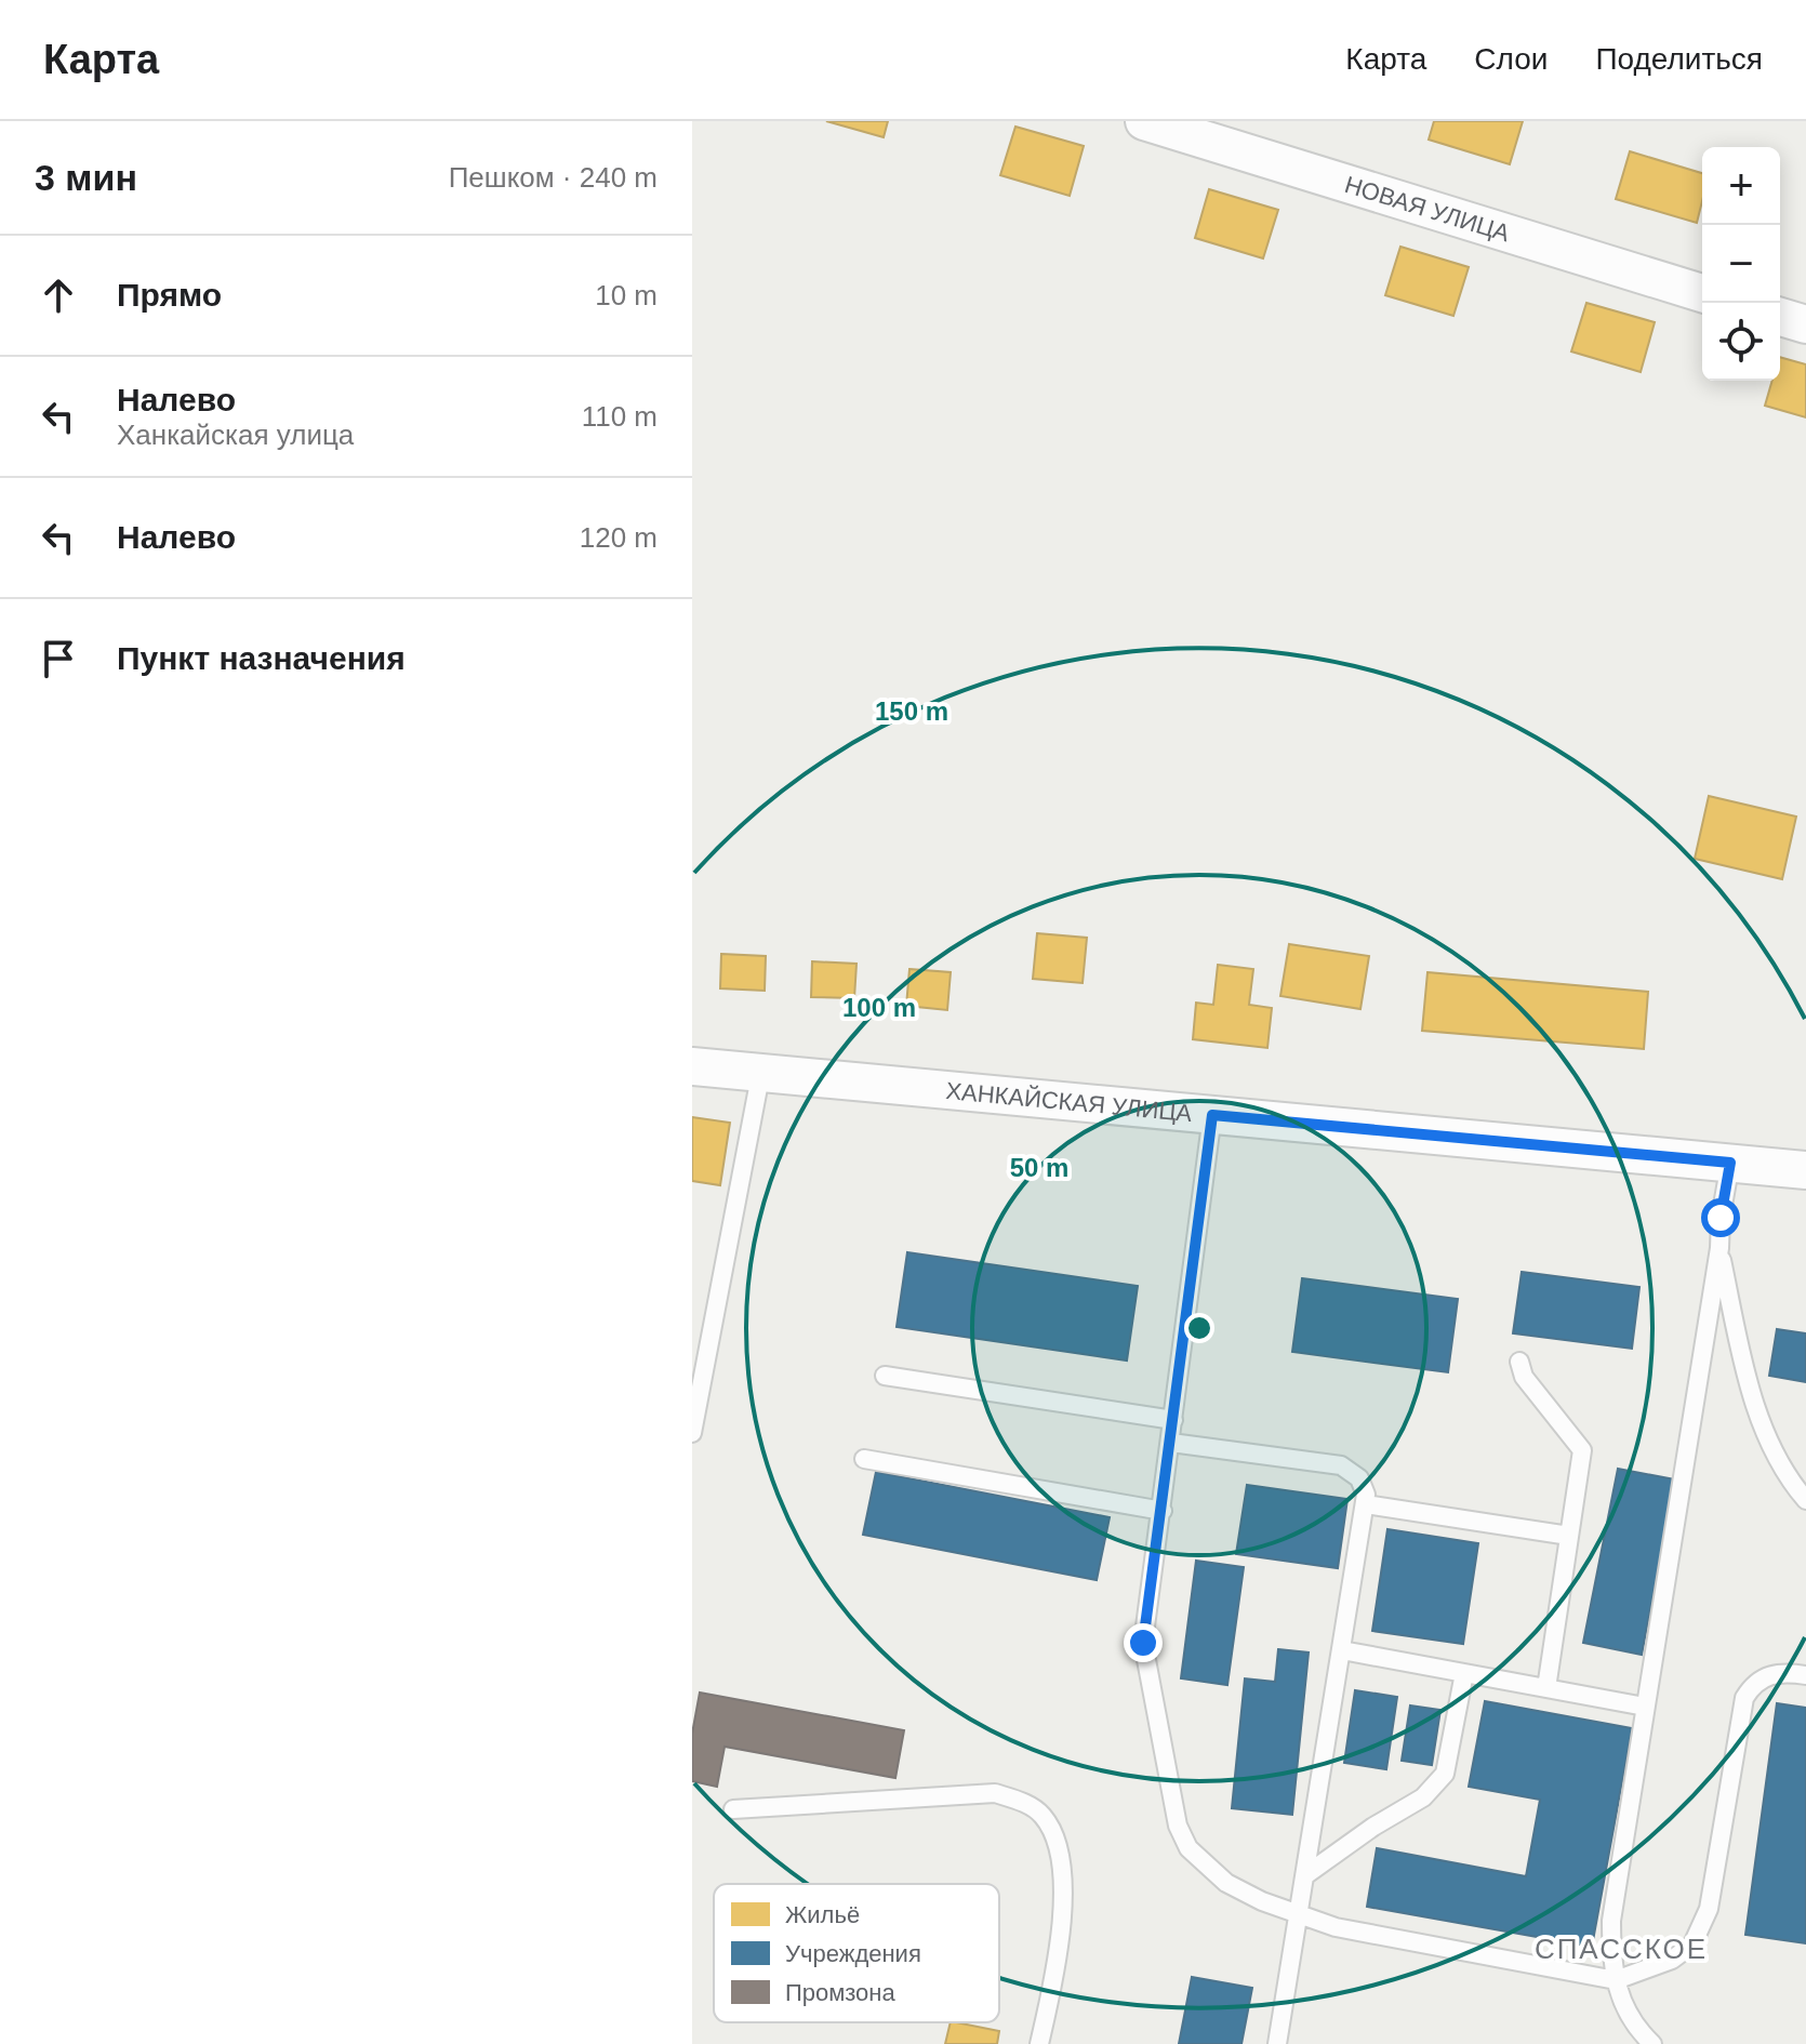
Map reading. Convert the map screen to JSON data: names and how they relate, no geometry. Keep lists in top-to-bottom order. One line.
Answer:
{"streets":{"street":["НОВАЯ УЛИЦА","ХАНКАЙСКАЯ УЛИЦА"]},"districts":["СПАССКОЕ"],"legend":["Жильё","Учреждения","Промзона"],"page":{"header":"Карта","nav":["Карта","Слои","Поделиться"],"heading":["3 мин","Пешком · 240 m"],"map_buttons":["+","−"],"list":[["Прямо","10 m"],["Налево","Ханкайская улица","110 m"],["Налево","120 m"],"Пункт назначения"]},"rings":["150 m","100 m","50 m"]}
